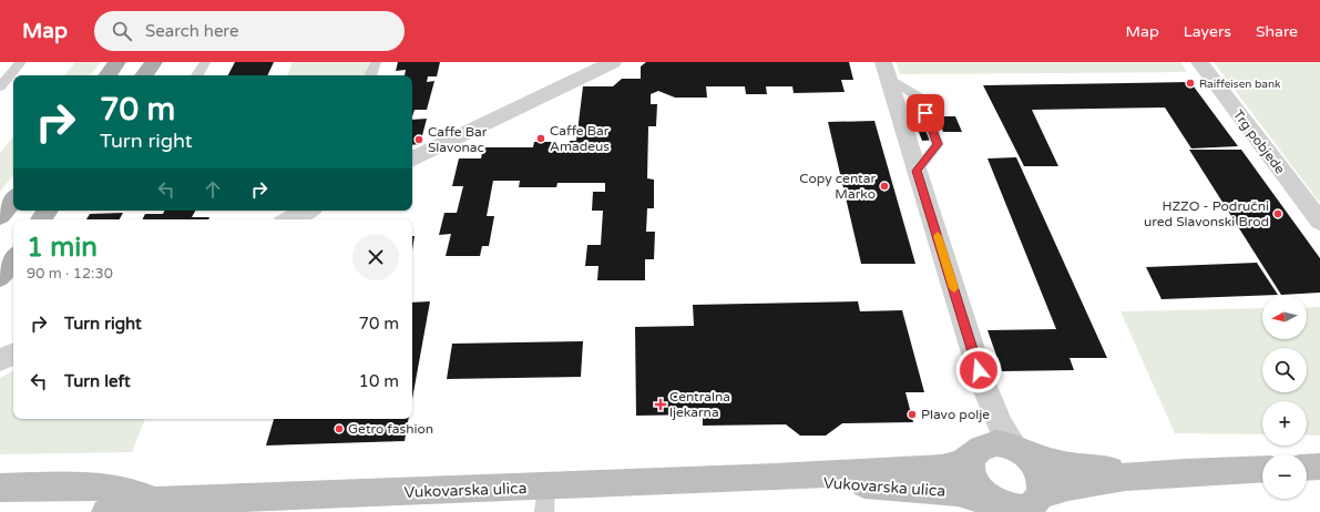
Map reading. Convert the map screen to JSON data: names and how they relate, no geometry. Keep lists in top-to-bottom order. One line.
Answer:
{"streets":{"main road":["Vukovarska ulica"],"street":["Trg pobjede"]},"places":{"other":["Raiffeisen bank","Caffe Bar Amadeus","Caffe Bar Slavonac","Copy centar Marko","HZZO - Područni ured Slavonski Brod","Plavo polje","Getro fashion"],"health":["Centralna ljekarna"]},"north":"left","page":{"header":"Map","search":"Search here","nav":["Map","Layers","Share"],"turn":["70 m","Turn right"],"heading":["1 min","90 m · 12:30"],"map_buttons":["+","−"],"list":[{"name":"Turn right","value":"70 m"},{"name":"Turn left","value":"10 m"}]}}
